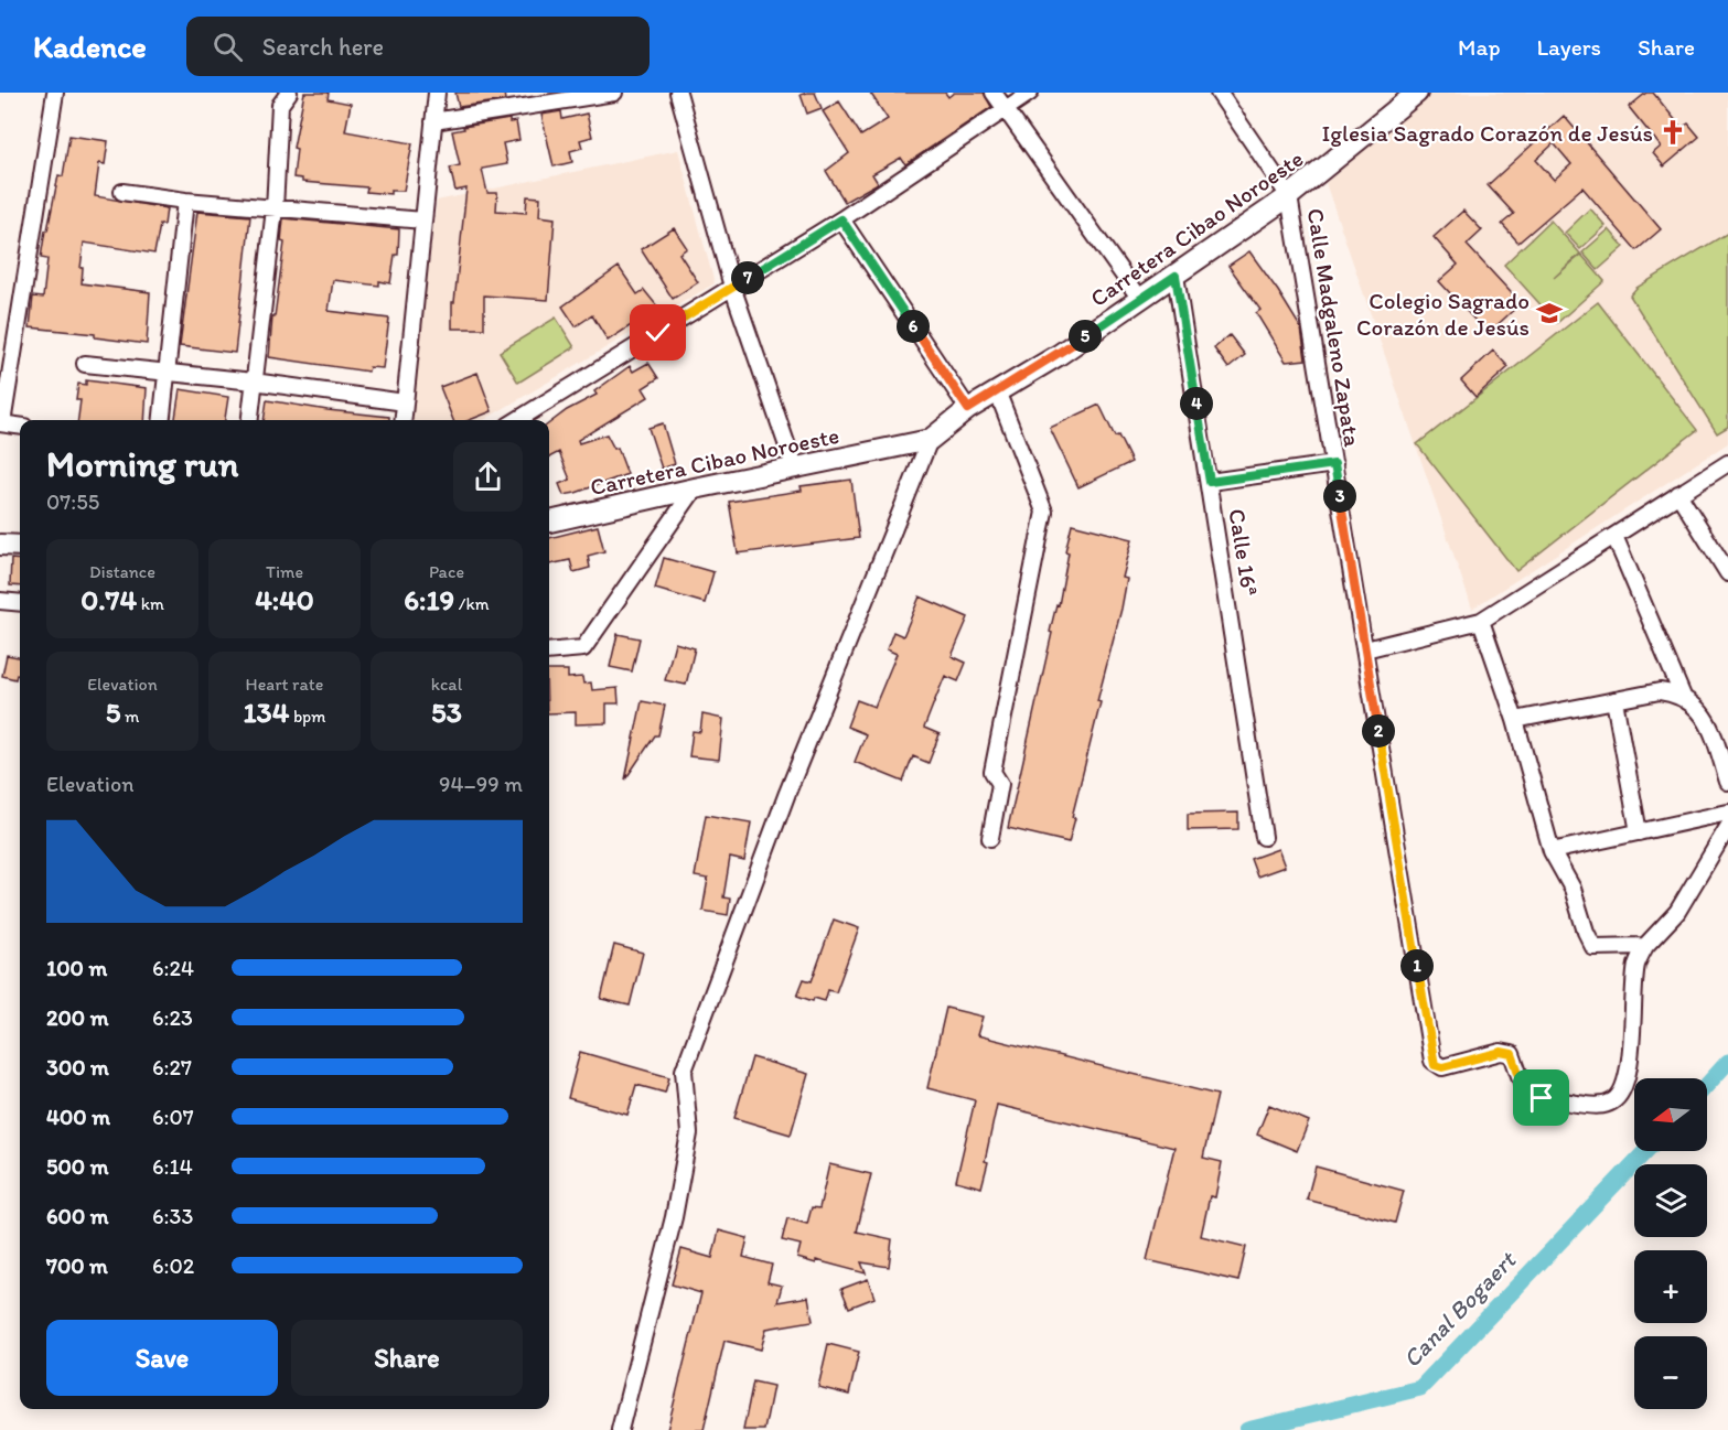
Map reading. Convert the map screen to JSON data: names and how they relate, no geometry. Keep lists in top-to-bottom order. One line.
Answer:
{"streets":{"main road":["Carretera Cibao Noroeste"],"street":["Calle Madgaleno Zapata","Calle 16ª"]},"crossings":[["Carretera Cibao Noroeste","Calle Madgaleno Zapata"],["Carretera Cibao Noroeste","Calle 16ª"]],"water":["Canal Bogaert"],"places":{"church":["Iglesia Sagrado Corazón de Jesús"],"school or university":["Colegio Sagrado Corazón de Jesús"]},"north":"left","page":{"header":"Kadence","search":"Search here","nav":["Map","Layers","Share"],"pins":["7","6","5","4","3","2","1"],"heading":["Morning run","07:55"],"stats":[["Distance","0.74 km"],["Time","4:40"],["Pace","6:19 /km"],["Elevation","5 m"],["Heart rate","134 bpm"],["kcal","53"]],"chart":["Elevation","94–99 m"],"list":[{"name":"100 m","note":"6:24"},{"name":"200 m","note":"6:23"},{"name":"300 m","note":"6:27"},{"name":"400 m","note":"6:07"},{"name":"500 m","note":"6:14"},{"name":"600 m","note":"6:33"},{"name":"700 m","note":"6:02"}],"map_buttons":["+","−"],"buttons":["Save","Share"]}}
